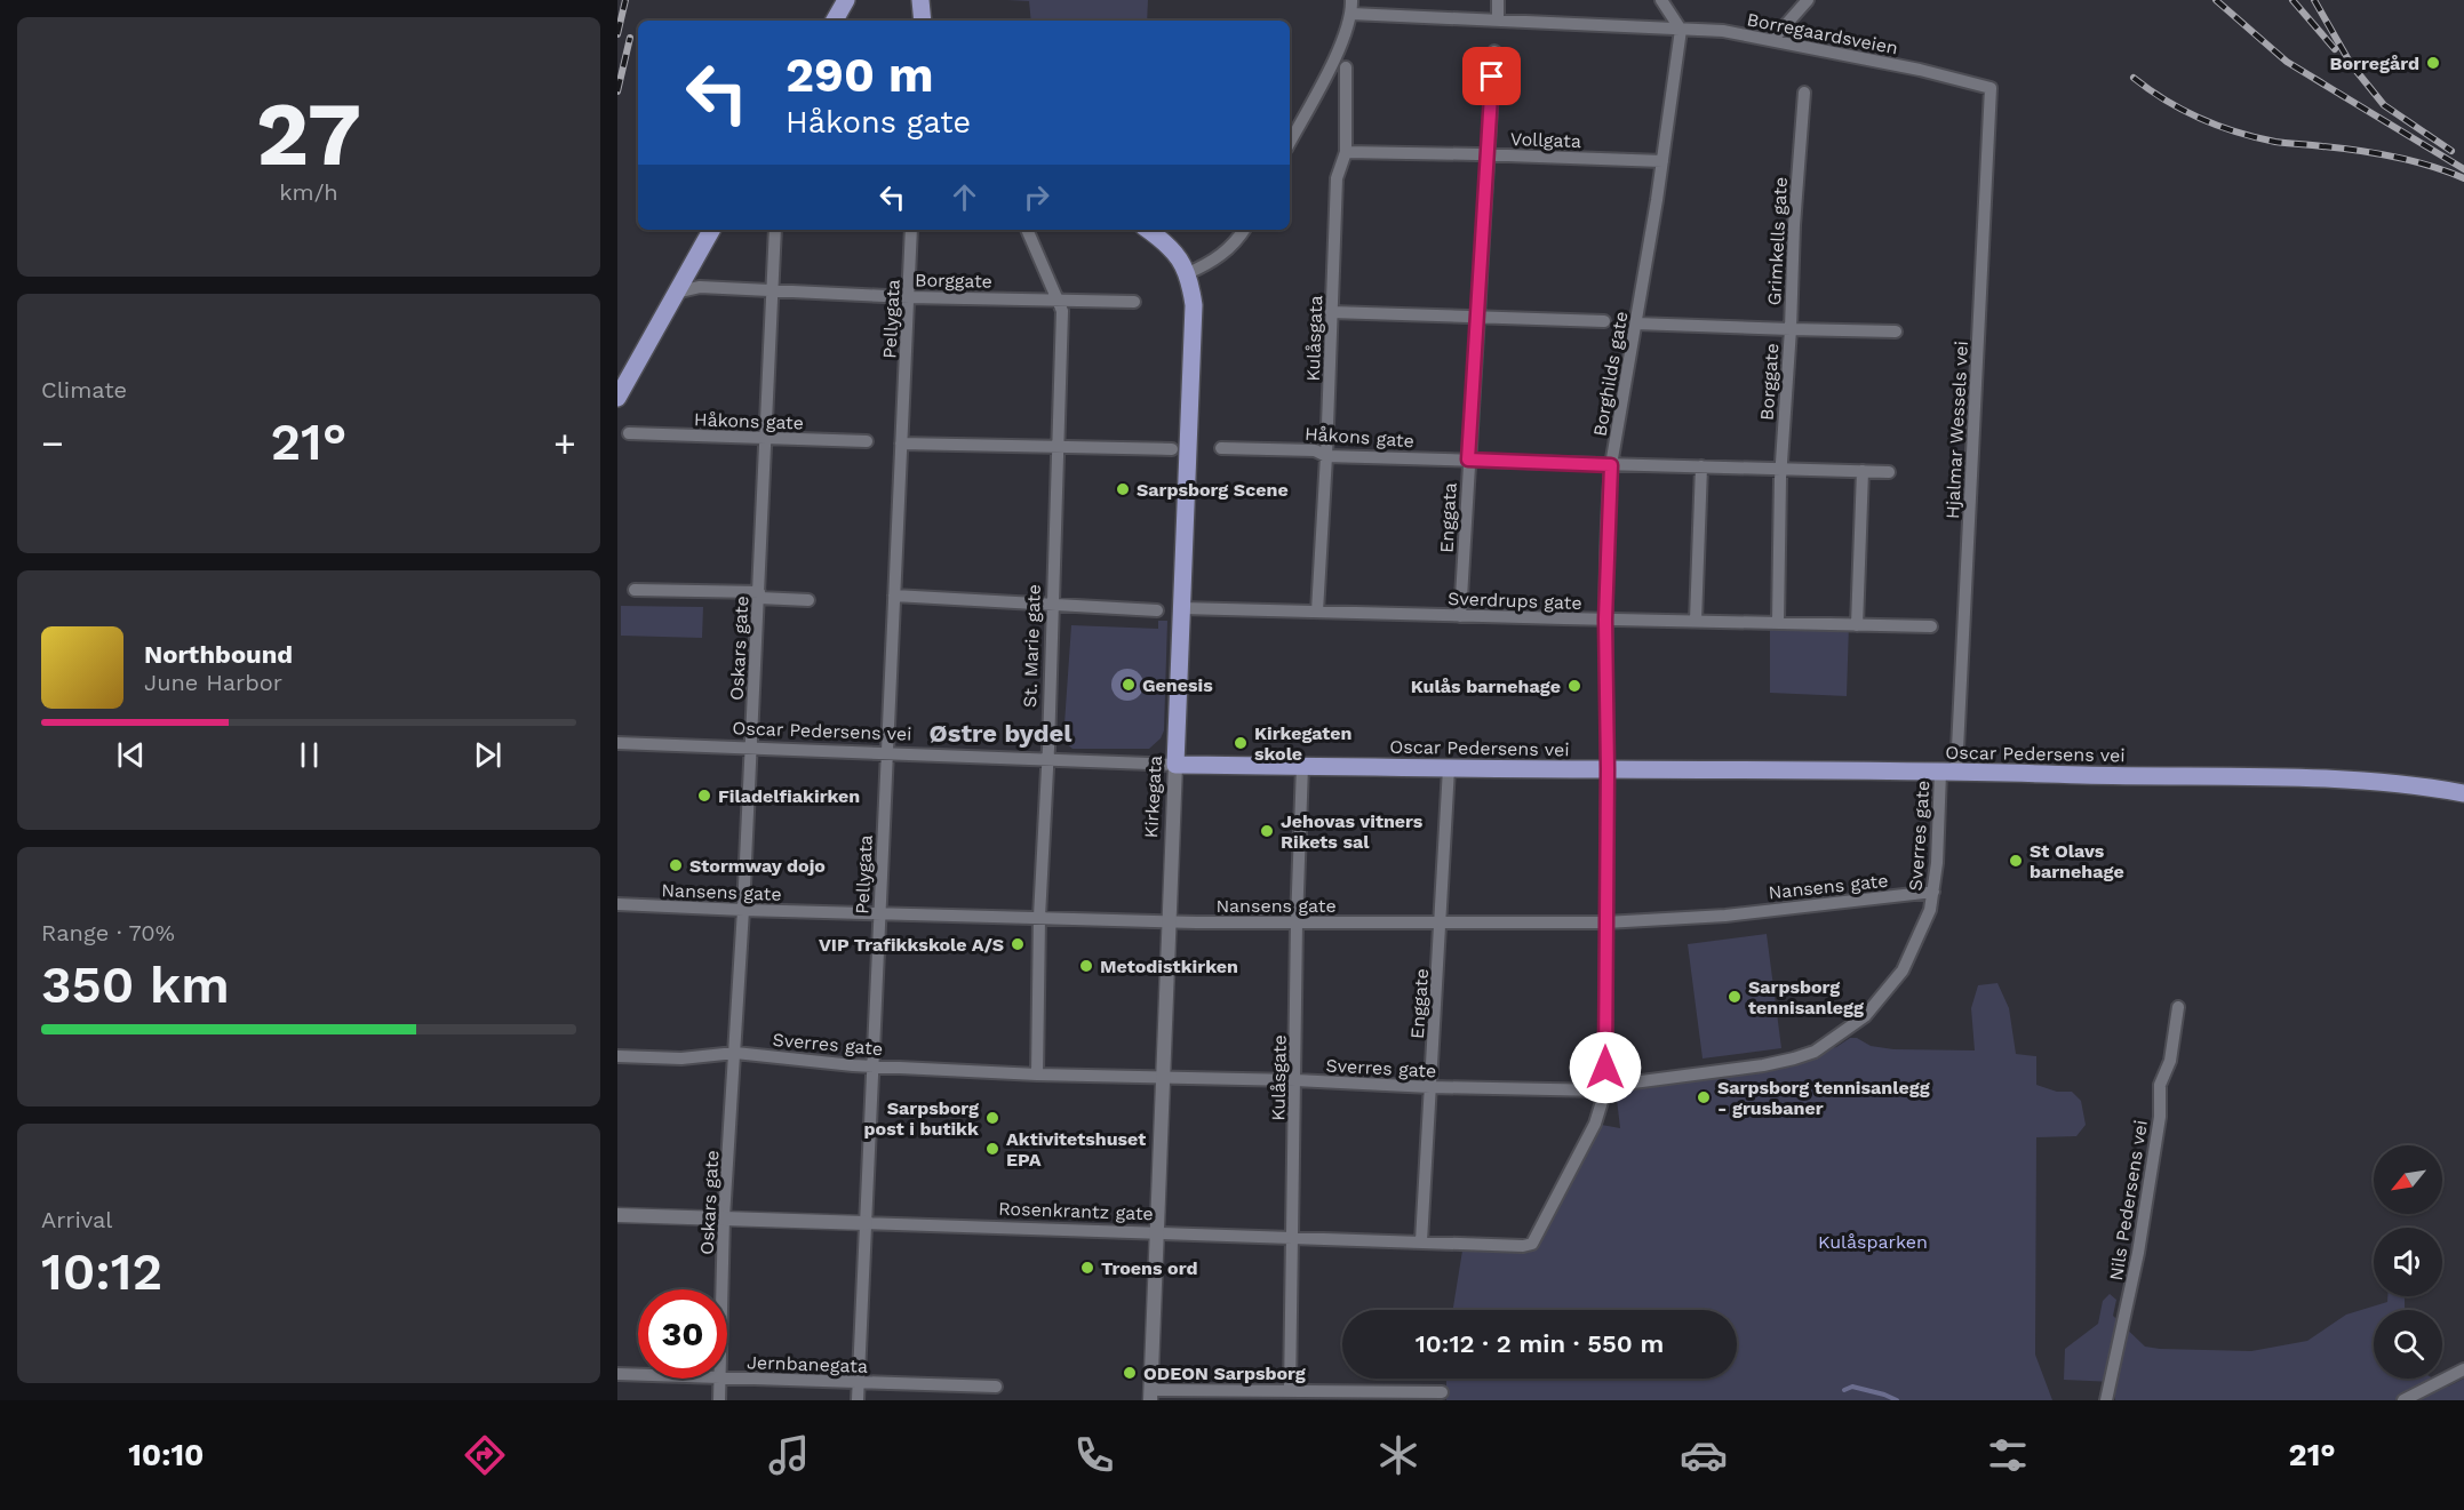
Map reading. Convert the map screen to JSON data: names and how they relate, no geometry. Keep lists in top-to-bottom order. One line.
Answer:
{"streets":{"main road":["Oscar Pedersens vei","Kirkegata"],"street":["Borregaardsveien","Vollgata","Grimkells gate","Borggate","Pellygata","Kulåsgata","Borghilds gate","Håkons gate","Hjalmar Wessels vei","Enggata","Sverdrups gate","St. Marie gate","Oskars gate","Sverres gate","Nansens gate","Enggate","Kulåsgate","Nils Pedersens vei","Rosenkrantz gate","Jernbanegata"]},"crossings":[["Borregaardsveien","Borghilds gate"],["Borregaardsveien","Hjalmar Wessels vei"],["Vollgata","Kulåsgata"],["Vollgata","Borghilds gate"],["Vollgata","Enggata"],["Grimkells gate","Borggate"],["Borggate","Pellygata"],["Borggate","Borghilds gate"],["Borggate","Håkons gate"],["Borggate","St. Marie gate"],["Borggate","Oskars gate"],["Pellygata","Oscar Pedersens vei"],["Pellygata","Sverres gate"],["Pellygata","Nansens gate"],["Pellygata","Rosenkrantz gate"],["Pellygata","Jernbanegata"],["Kulåsgata","Håkons gate"],["Kulåsgata","Sverdrups gate"],["Borghilds gate","Håkons gate"],["Borghilds gate","Sverdrups gate"],["Borghilds gate","Oscar Pedersens vei"],["Borghilds gate","Sverres gate"],["Borghilds gate","Nansens gate"],["Borghilds gate","Rosenkrantz gate"],["Håkons gate","Enggata"],["Håkons gate","Oskars gate"],["Hjalmar Wessels vei","Oscar Pedersens vei"],["Hjalmar Wessels vei","Sverres gate"],["Enggata","Sverdrups gate"],["Sverdrups gate","Kirkegata"],["St. Marie gate","Oscar Pedersens vei"],["St. Marie gate","Sverres gate"],["St. Marie gate","Nansens gate"],["Oskars gate","Oscar Pedersens vei"],["Oskars gate","Sverres gate"],["Oskars gate","Nansens gate"],["Oskars gate","Rosenkrantz gate"],["Oskars gate","Jernbanegata"],["Oscar Pedersens vei","Kirkegata"],["Oscar Pedersens vei","Sverres gate"],["Oscar Pedersens vei","Enggate"],["Oscar Pedersens vei","Kulåsgate"],["Kirkegata","Sverres gate"],["Kirkegata","Nansens gate"],["Kirkegata","Rosenkrantz gate"],["Sverres gate","Nansens gate"],["Sverres gate","Enggate"],["Sverres gate","Kulåsgate"],["Nansens gate","Enggate"],["Nansens gate","Kulåsgate"],["Enggate","Rosenkrantz gate"],["Kulåsgate","Rosenkrantz gate"]],"districts":["Østre bydel"],"parks":["Kulåsparken"],"places":["Borregård","Sarpsborg Scene","Genesis","Kulås barnehage","Kirkegaten skole","Filadelfiakirken","Jehovas vitners Rikets sal","St Olavs barnehage","Stormway dojo","VIP Trafikkskole A/S","Metodistkirken","Sarpsborg tennisanlegg","Sarpsborg tennisanlegg - grusbaner","Sarpsborg post i butikk","Aktivitetshuset EPA","Troens ord","ODEON Sarpsborg"],"north":"bottom left","page":{"tile":[["27","km/h"],"Climate",["Range · 70%","350 km"],["Arrival","10:12"]],"turn":["290 m","Håkons gate"],"heat":["−","21°","+"],"song":["Northbound","June Harbor"],"limit":"30","trip":"10:12 · 2 min · 550 m","tabs":["10:10","21°"]}}
